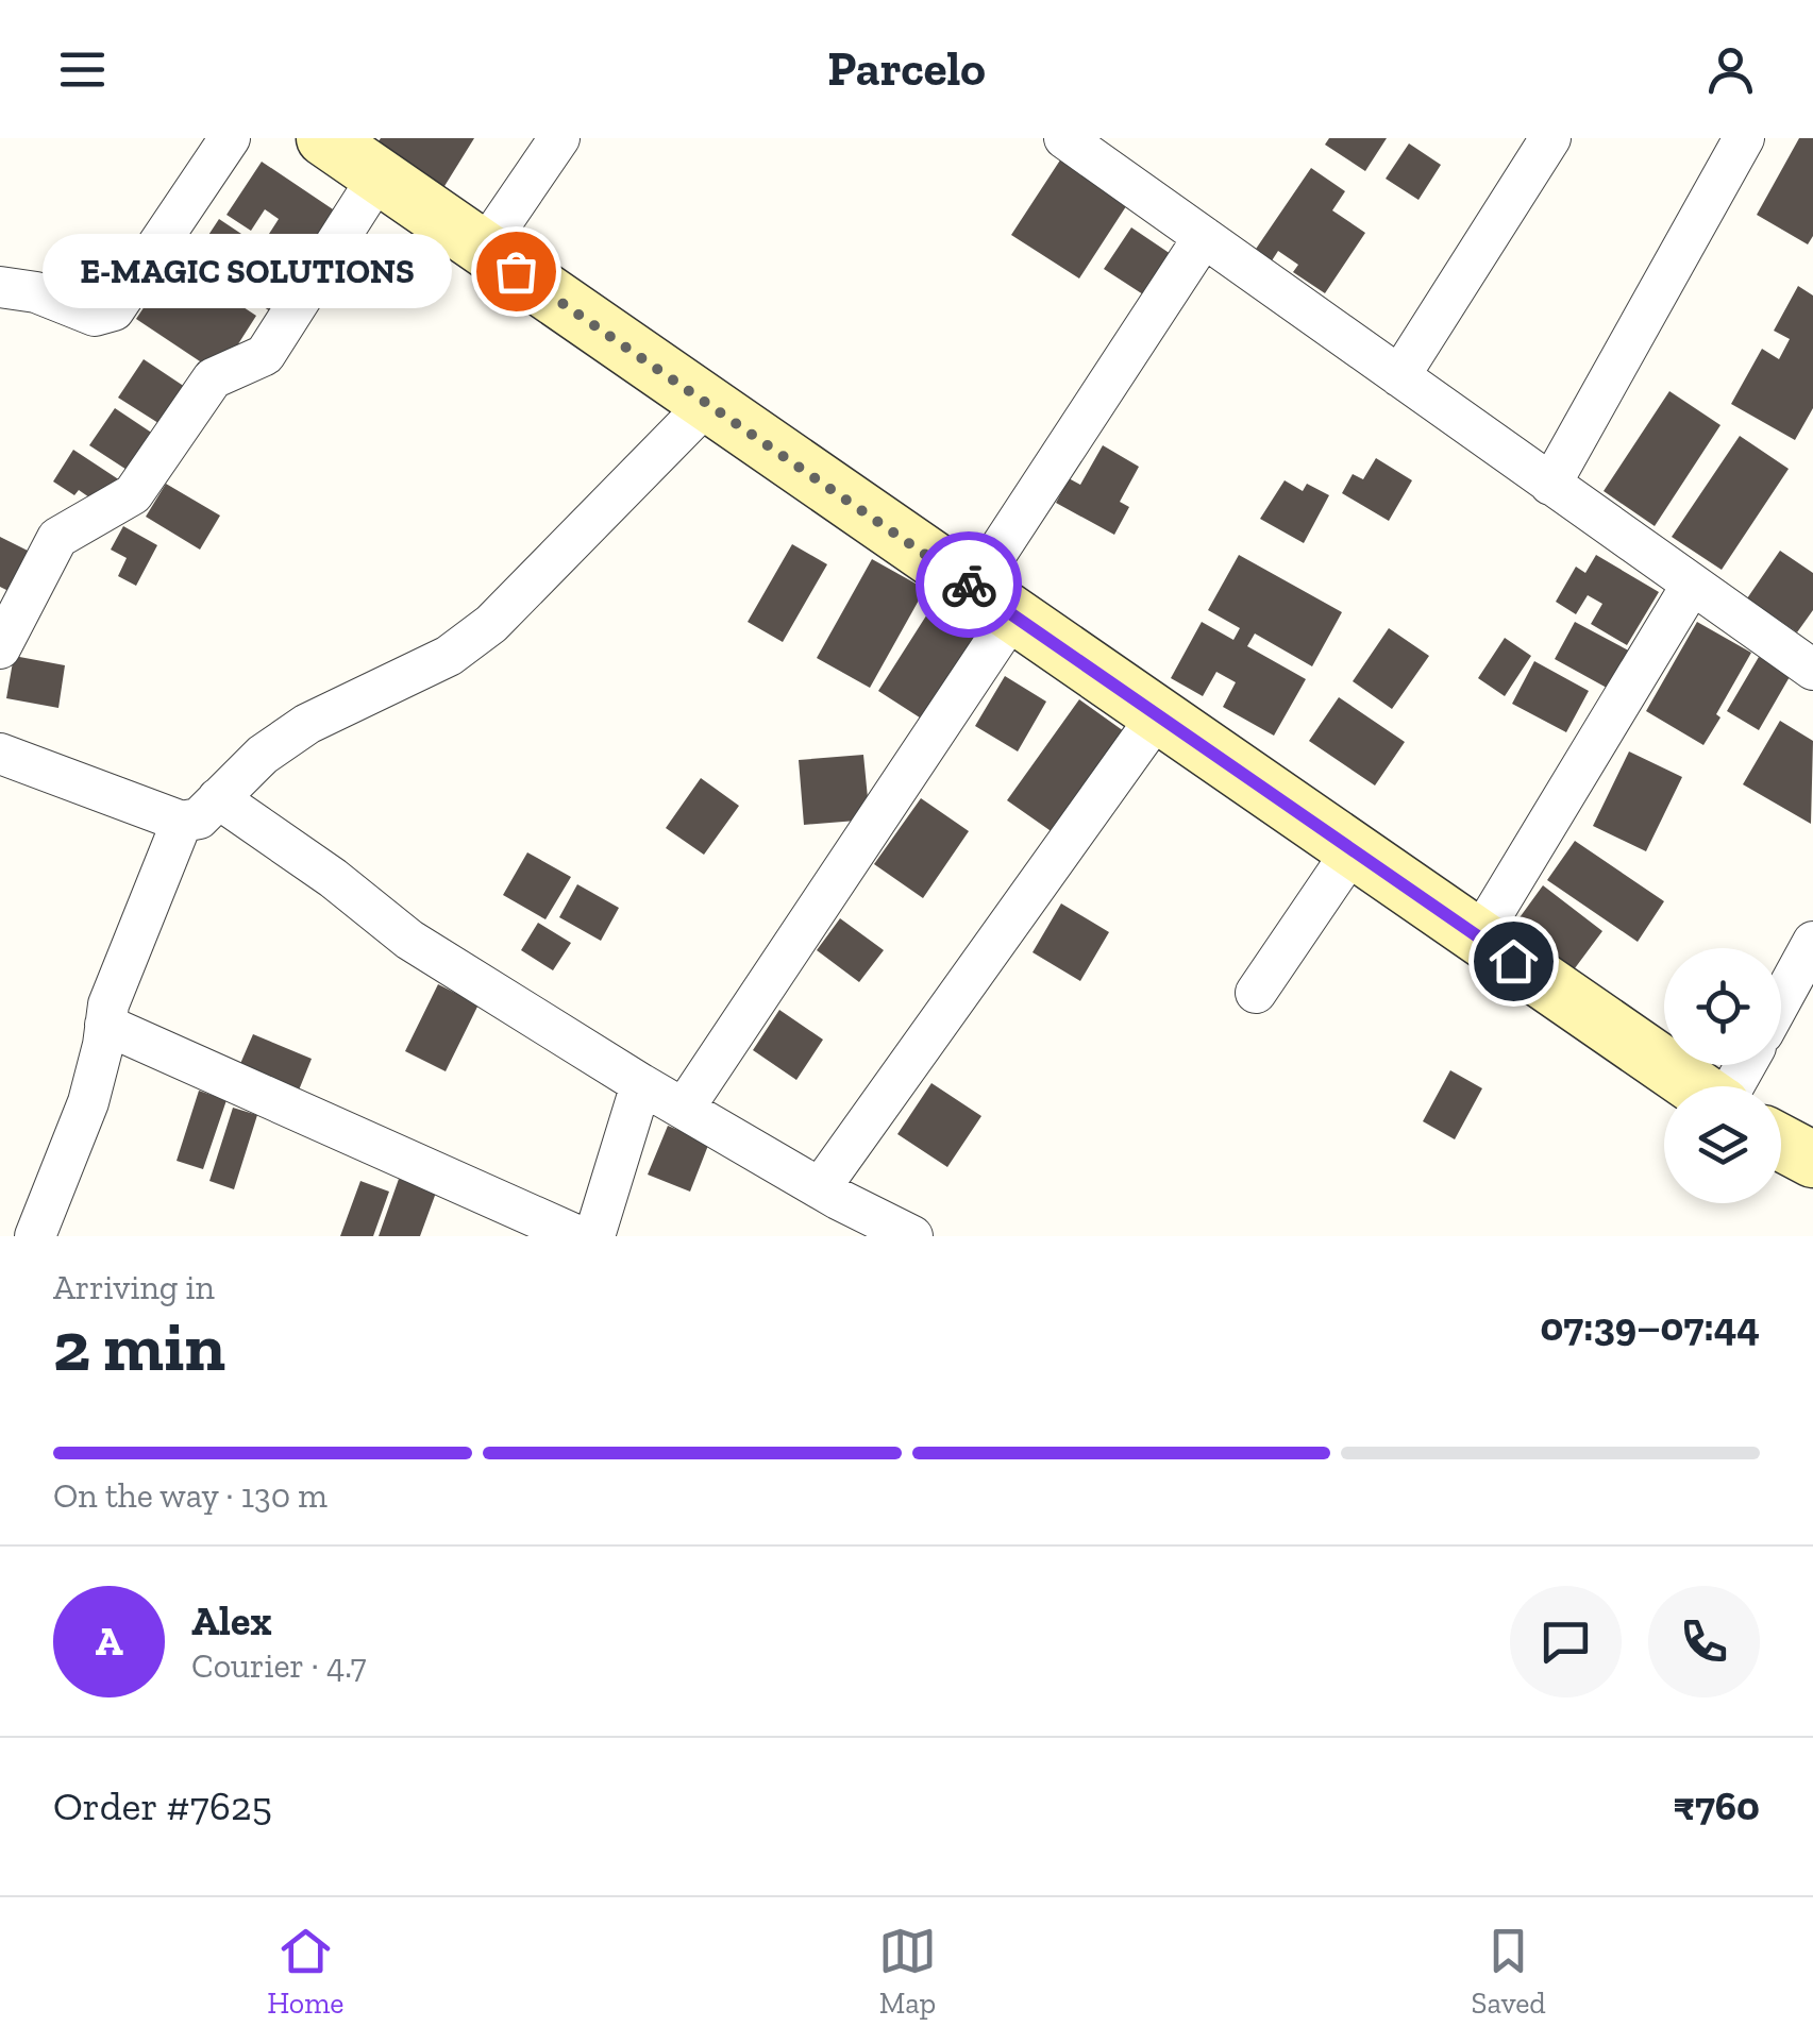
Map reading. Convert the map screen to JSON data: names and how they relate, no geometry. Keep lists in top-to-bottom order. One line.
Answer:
{"places":["E-MAGIC SOLUTIONS"],"page":{"header":"Parcelo","bubble":"E-MAGIC SOLUTIONS","heading":["2 min","Arriving in","07:39–07:44"],"panel":["Alex","Courier · 4.7","Order #7625","₹760"],"bar":"On the way · 130 m","round":"A","tabs":["Home","Map","Saved"]}}
